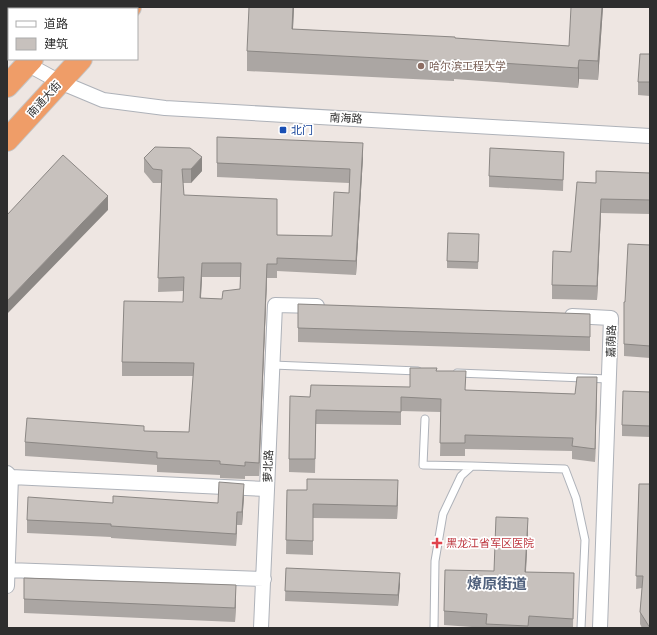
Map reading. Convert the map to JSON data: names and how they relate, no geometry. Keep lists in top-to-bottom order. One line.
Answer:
{"streets":{"highway":["南通大街"],"street":["南海路","嘉荫路","萝北路"]},"crossings":[["南通大街","南海路"]],"districts":["燎原街道"],"places":{"other":["哈尔滨工程大学"],"transit":["北门"],"health":["黑龙江省军区医院"]},"legend":["道路","建筑"]}
